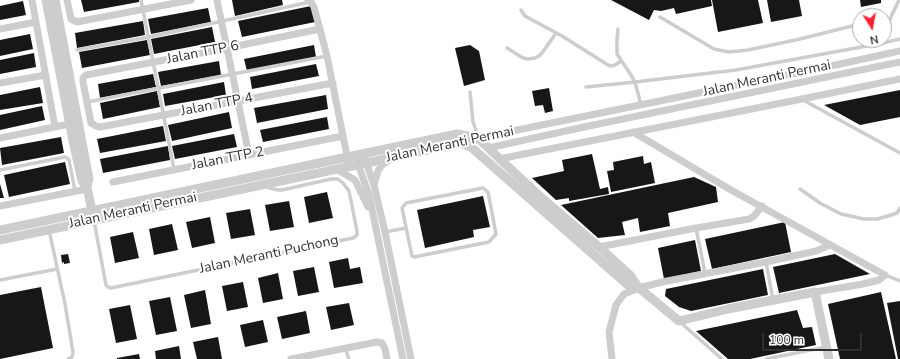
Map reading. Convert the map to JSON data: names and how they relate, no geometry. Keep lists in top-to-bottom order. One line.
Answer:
{"streets":{"street":["Jalan TTP 6","Jalan Meranti Permai","Jalan TTP 4","Jalan TTP 2"],"lane":["Jalan Meranti Puchong"]},"crossings":[["Jalan TTP 6","Jalan TTP 4"],["Jalan Meranti Permai","Jalan Meranti Puchong"]],"scale_bar":"100 m","north":"bottom"}
